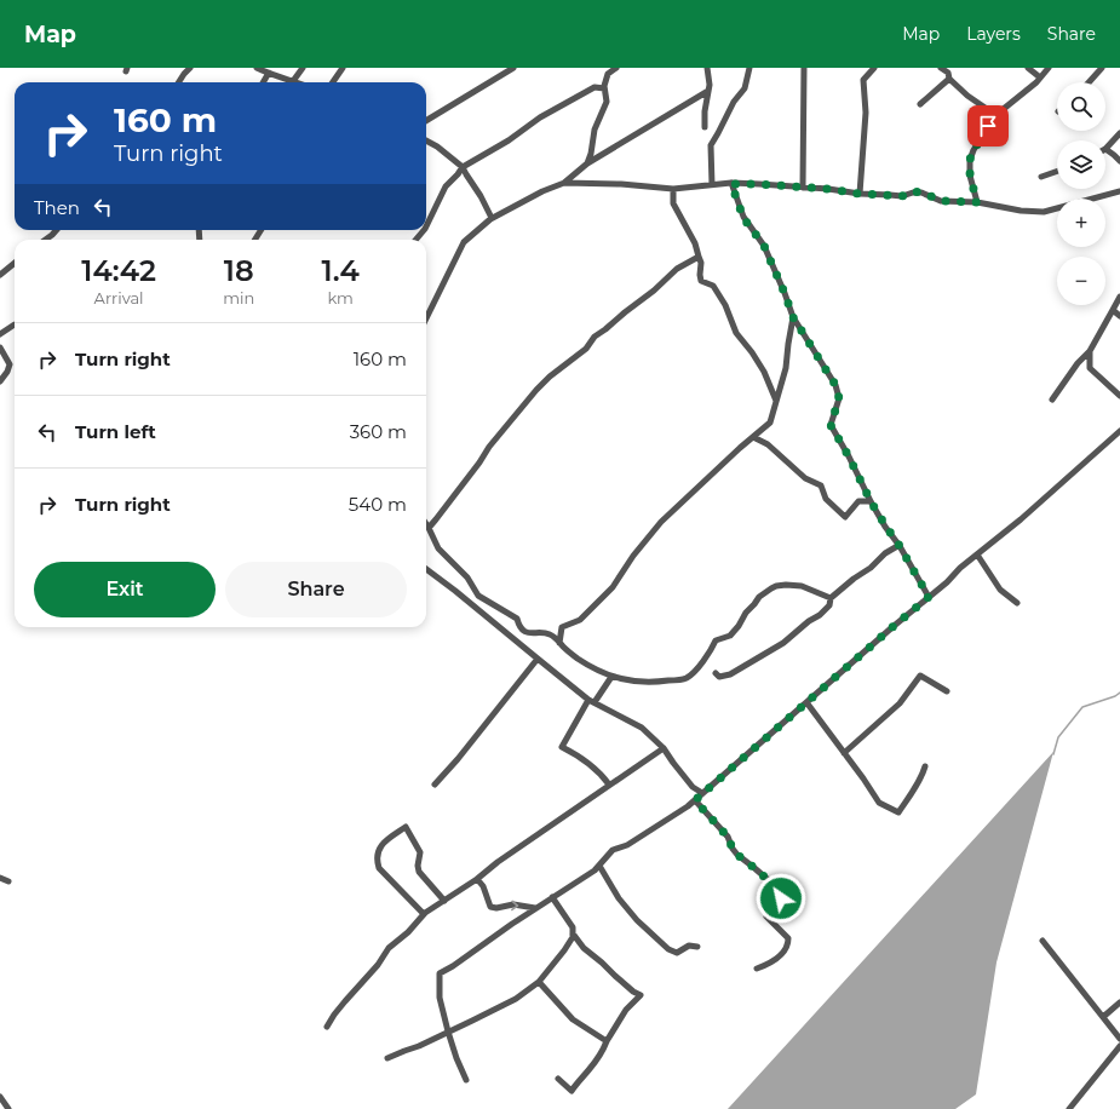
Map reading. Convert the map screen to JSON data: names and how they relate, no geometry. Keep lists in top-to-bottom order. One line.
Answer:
{"page":{"header":"Map","nav":["Map","Layers","Share"],"map_buttons":["+","−"],"turn":["160 m","Turn right"],"then":"Then","eta":["14:42","Arrival","18","min","1.4","km"],"list":[{"name":"Turn right","value":"160 m"},{"name":"Turn left","value":"360 m"},{"name":"Turn right","value":"540 m"}],"buttons":["Exit","Share"]}}
